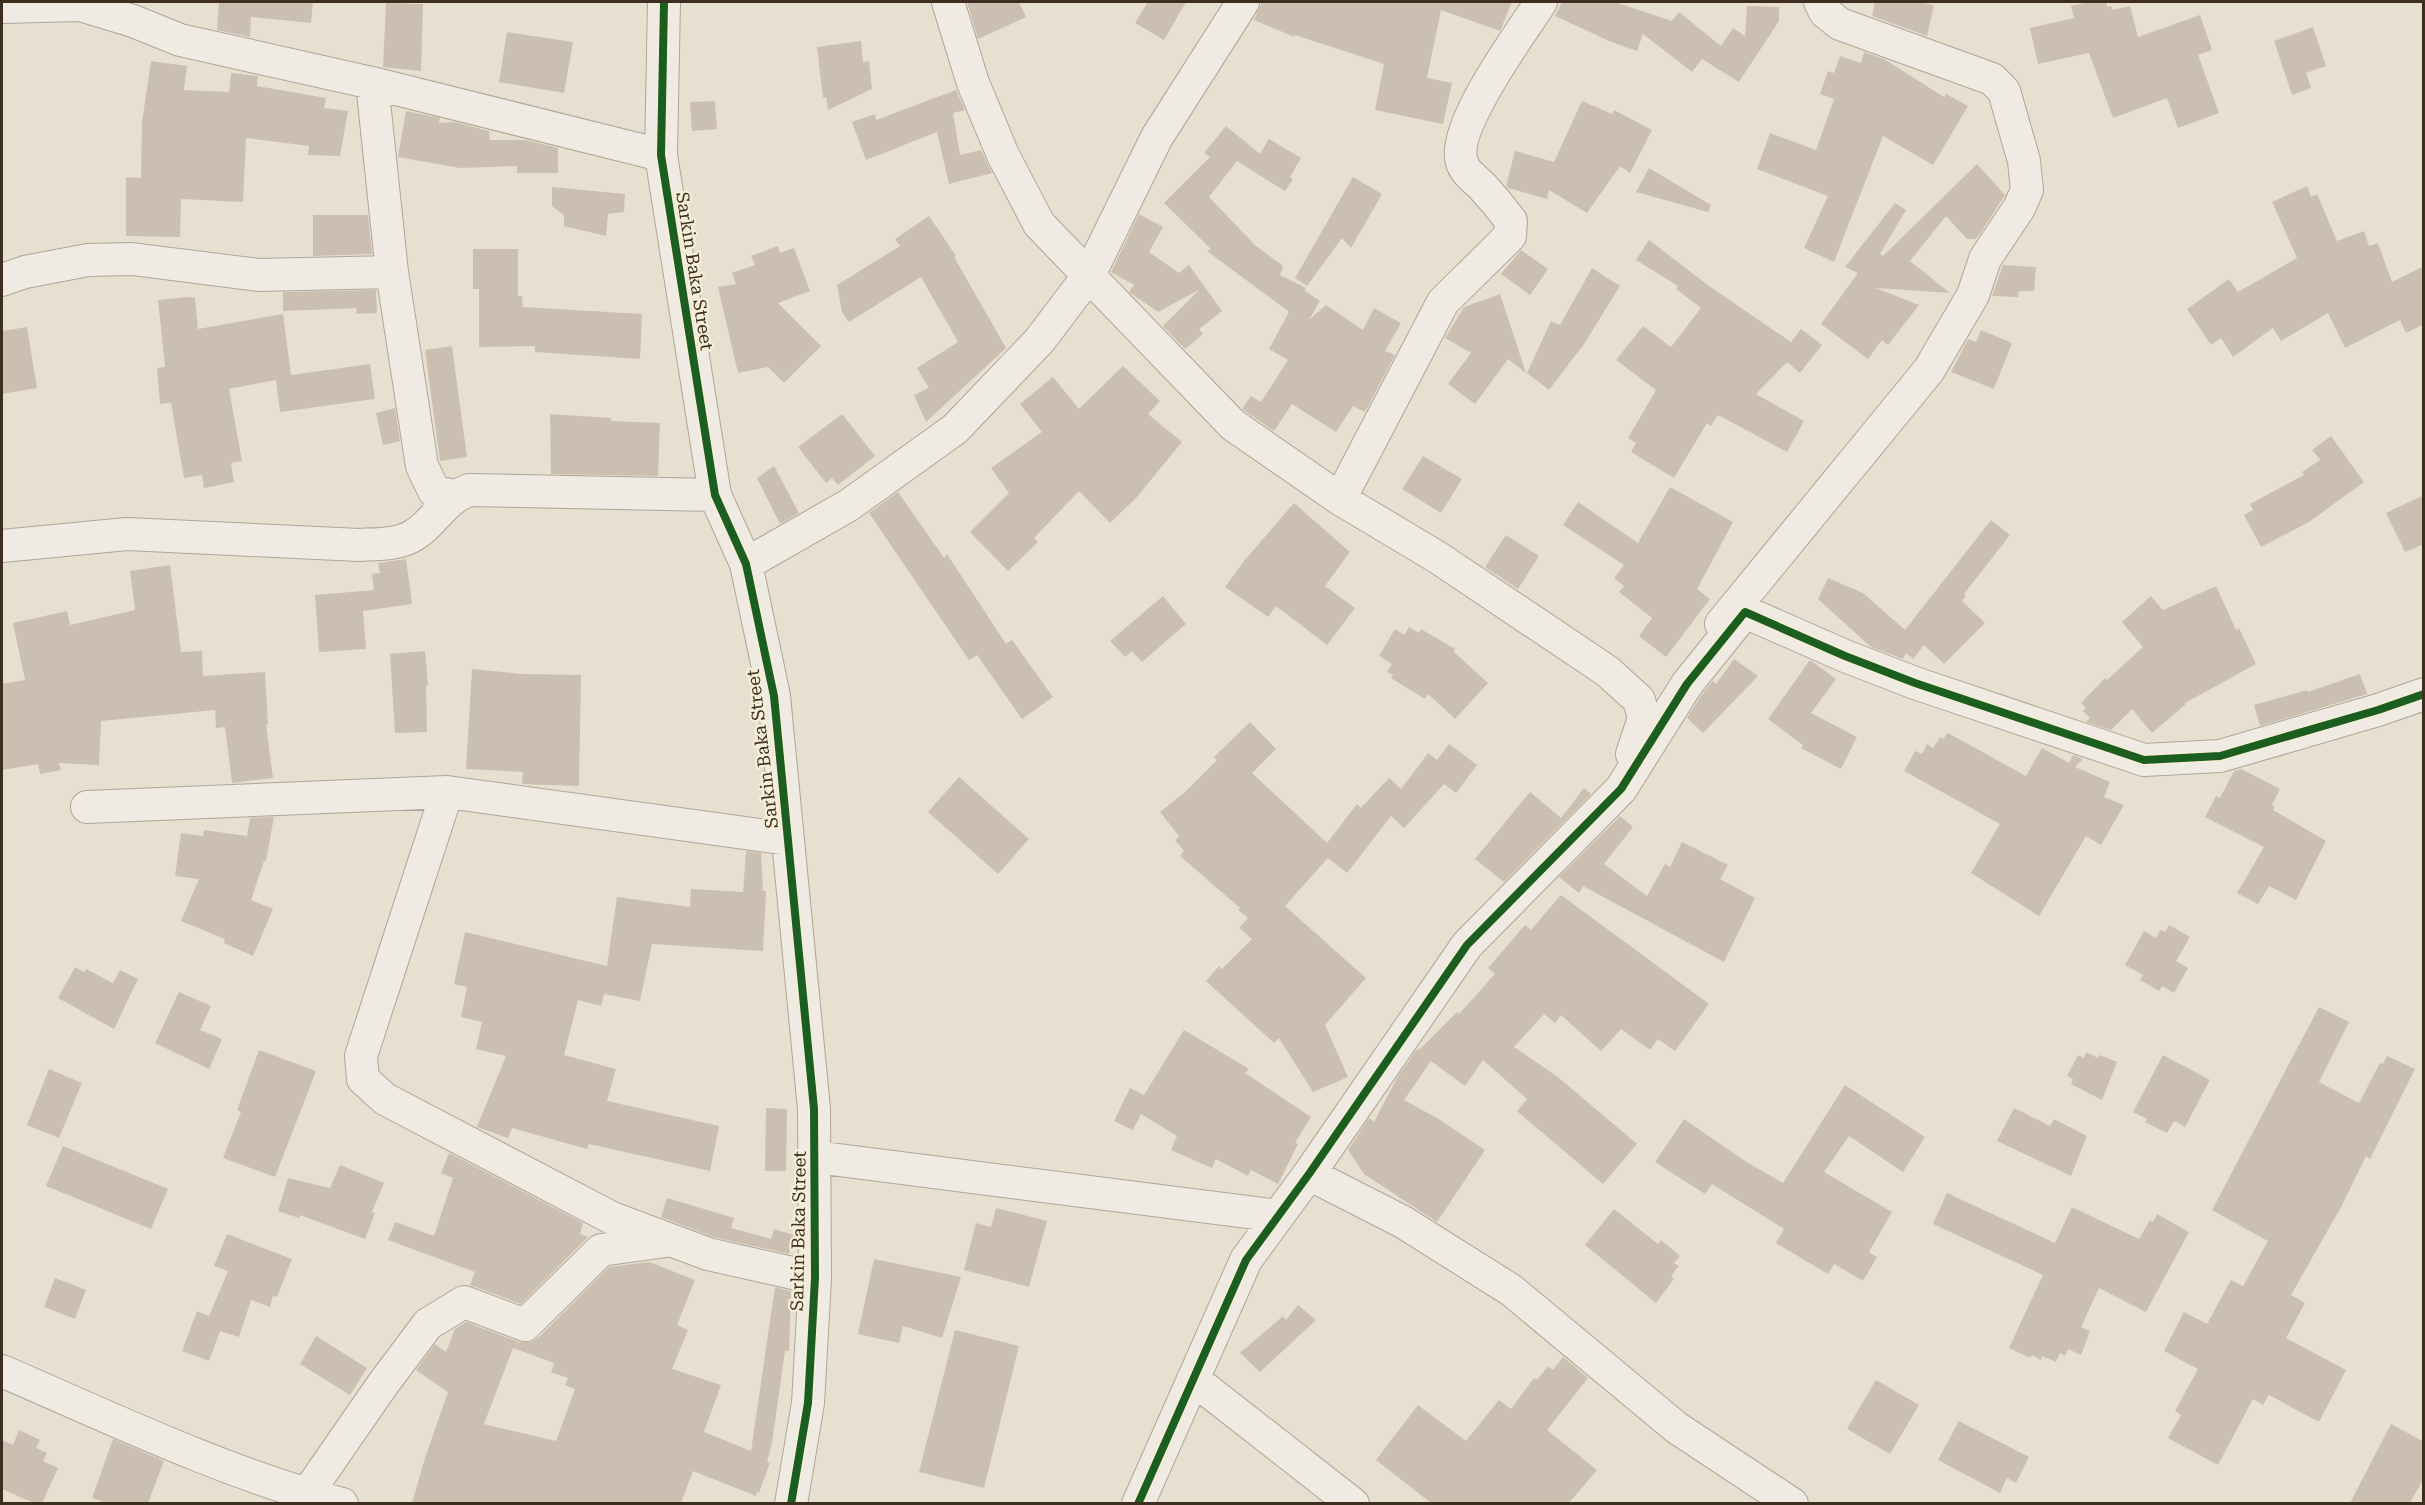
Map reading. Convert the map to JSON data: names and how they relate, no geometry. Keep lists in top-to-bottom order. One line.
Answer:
{"streets":{"street":["Sarkin Baka Street"]}}
